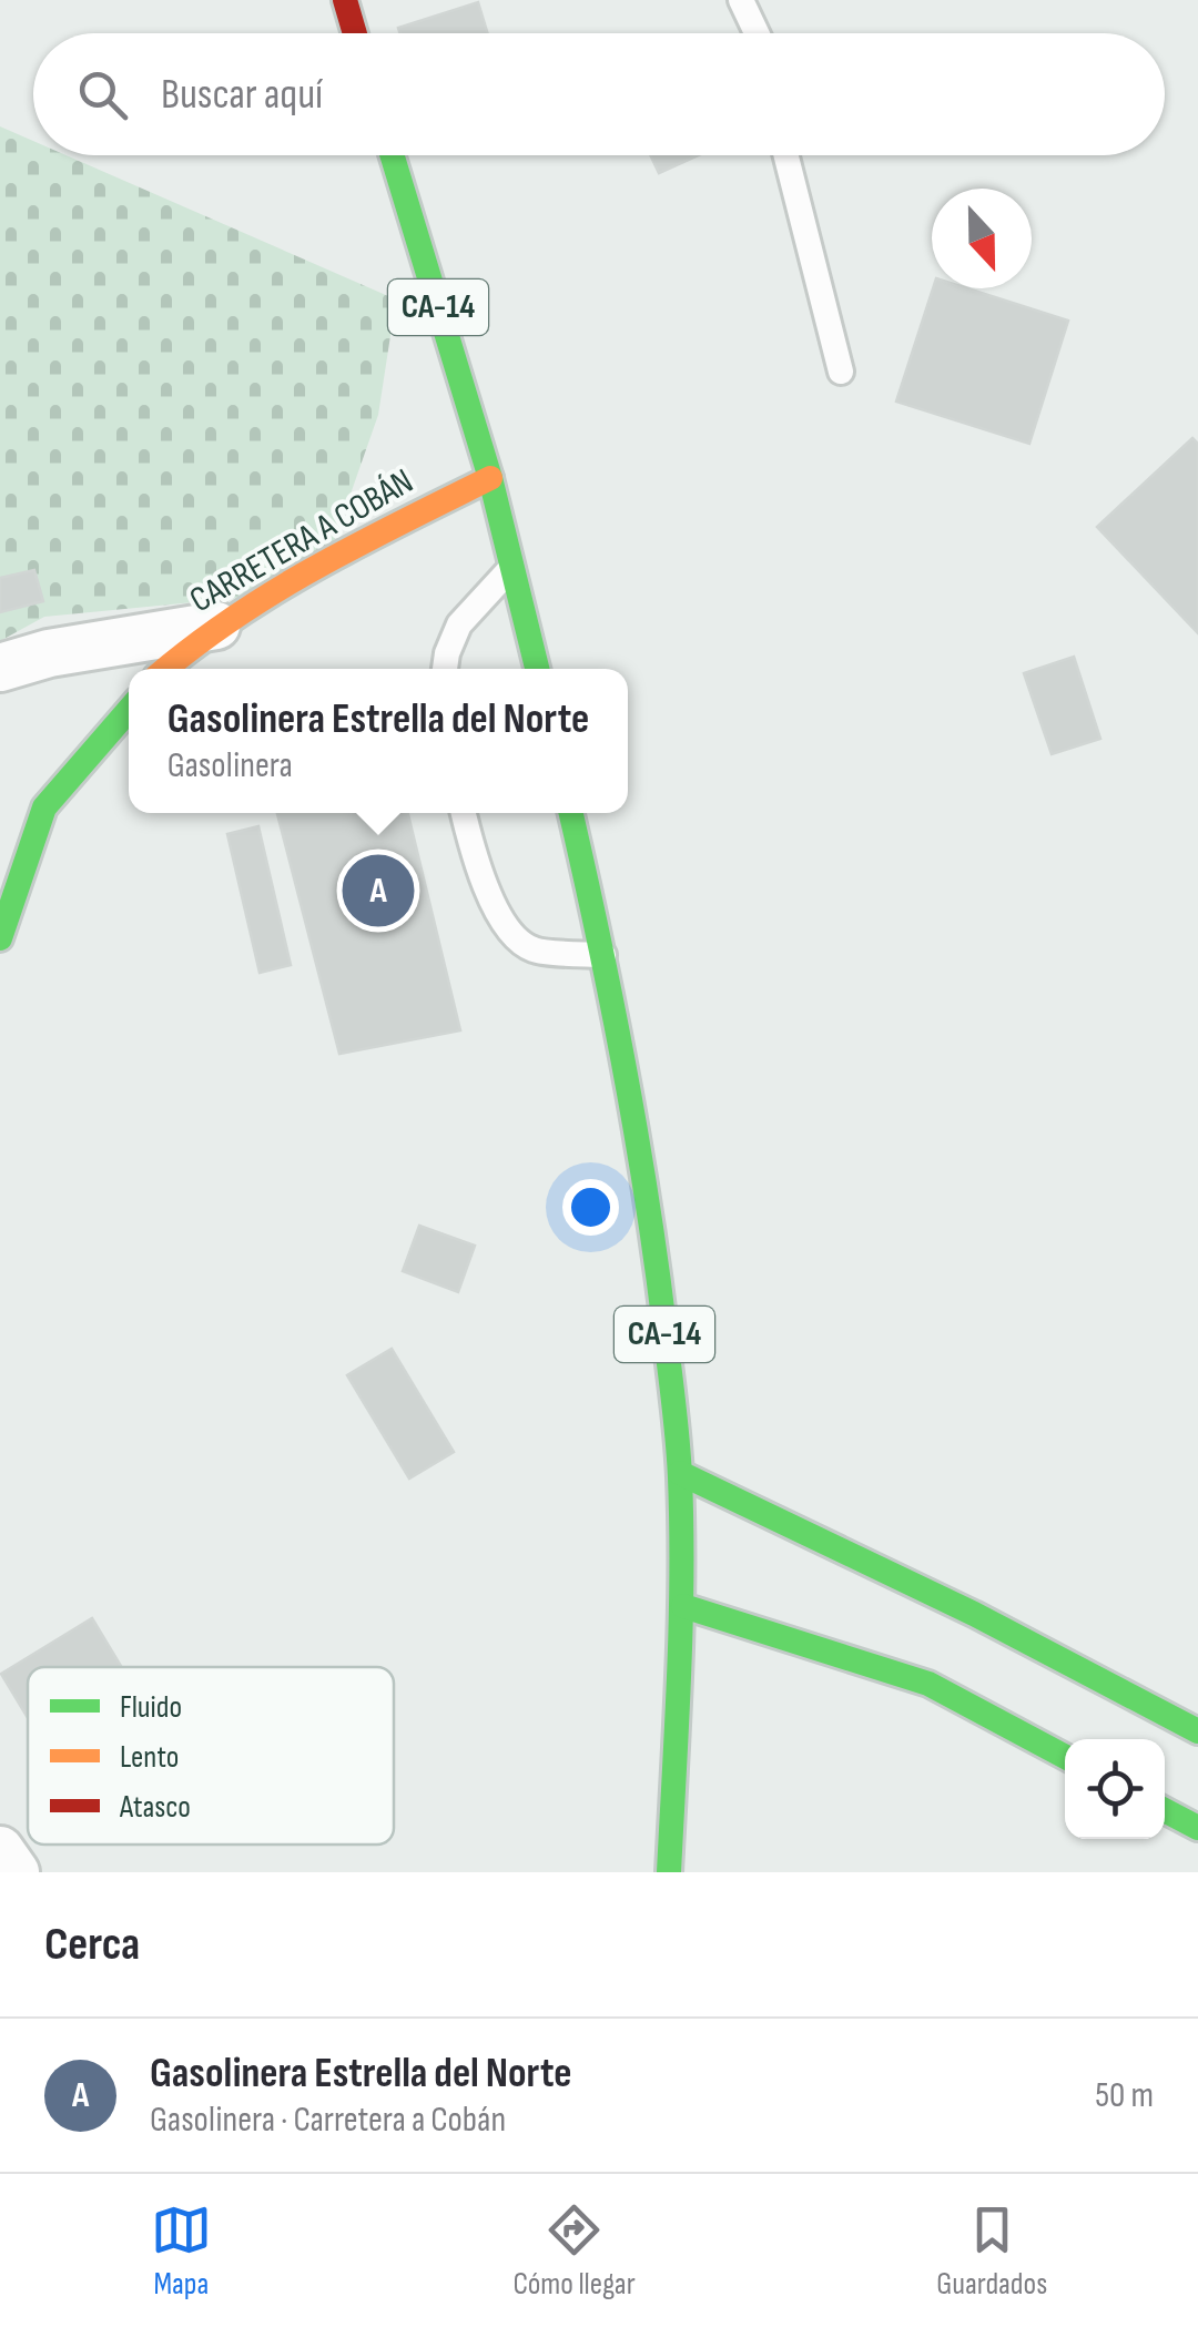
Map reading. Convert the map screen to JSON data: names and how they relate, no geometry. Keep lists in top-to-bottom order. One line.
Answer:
{"streets":{"main road":["CA-14","CARRETERA A COBÁN"]},"crossings":[["CA-14","CARRETERA A COBÁN"]],"legend":["Fluido","Lento","Atasco"],"north":"bottom","page":{"search":"Buscar aquí","popup":["Gasolinera Estrella del Norte","Gasolinera"],"pins":"A","heading":"Cerca","list":[{"mark":"A","name":"Gasolinera Estrella del Norte","note":"Gasolinera · Carretera a Cobán","value":"50 m"}],"nav":["Mapa","Cómo llegar","Guardados"]}}
